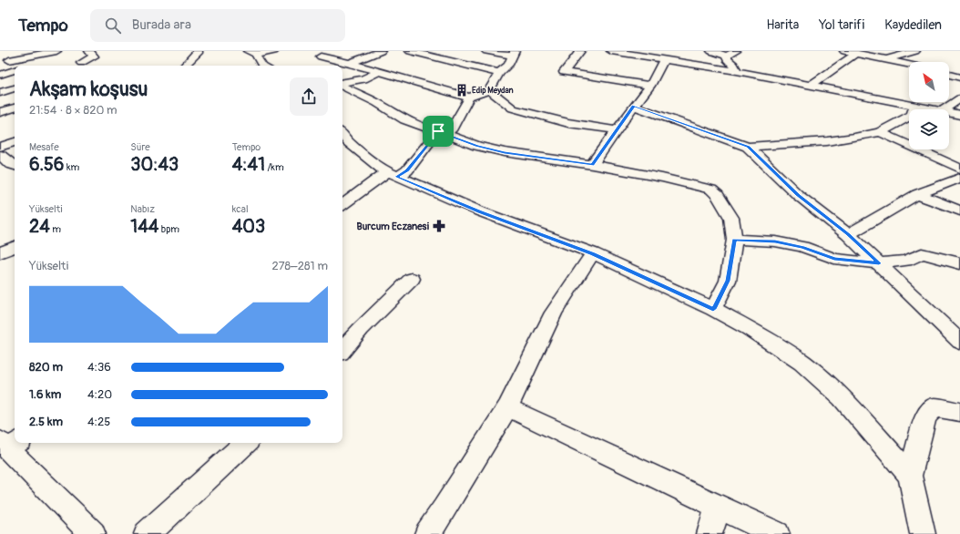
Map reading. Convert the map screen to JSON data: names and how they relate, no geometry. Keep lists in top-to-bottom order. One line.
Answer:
{"places":{"building":["Edip Meydan"],"pharmacy":["Burcum Eczanesi"]},"north":"top left","page":{"header":"Tempo","search":"Burada ara","nav":["Harita","Yol tarifi","Kaydedilen"],"heading":["Akşam koşusu","21:54 · 8 × 820 m"],"stats":[["Mesafe","6.56 km"],["Süre","30:43"],["Tempo","4:41 /km"],["Yükselti","24 m"],["Nabız","144 bpm"],["kcal","403"]],"chart":["Yükselti","278–281 m"],"list":[{"name":"820 m","note":"4:36"},{"name":"1.6 km","note":"4:20"},{"name":"2.5 km","note":"4:25"}]}}
